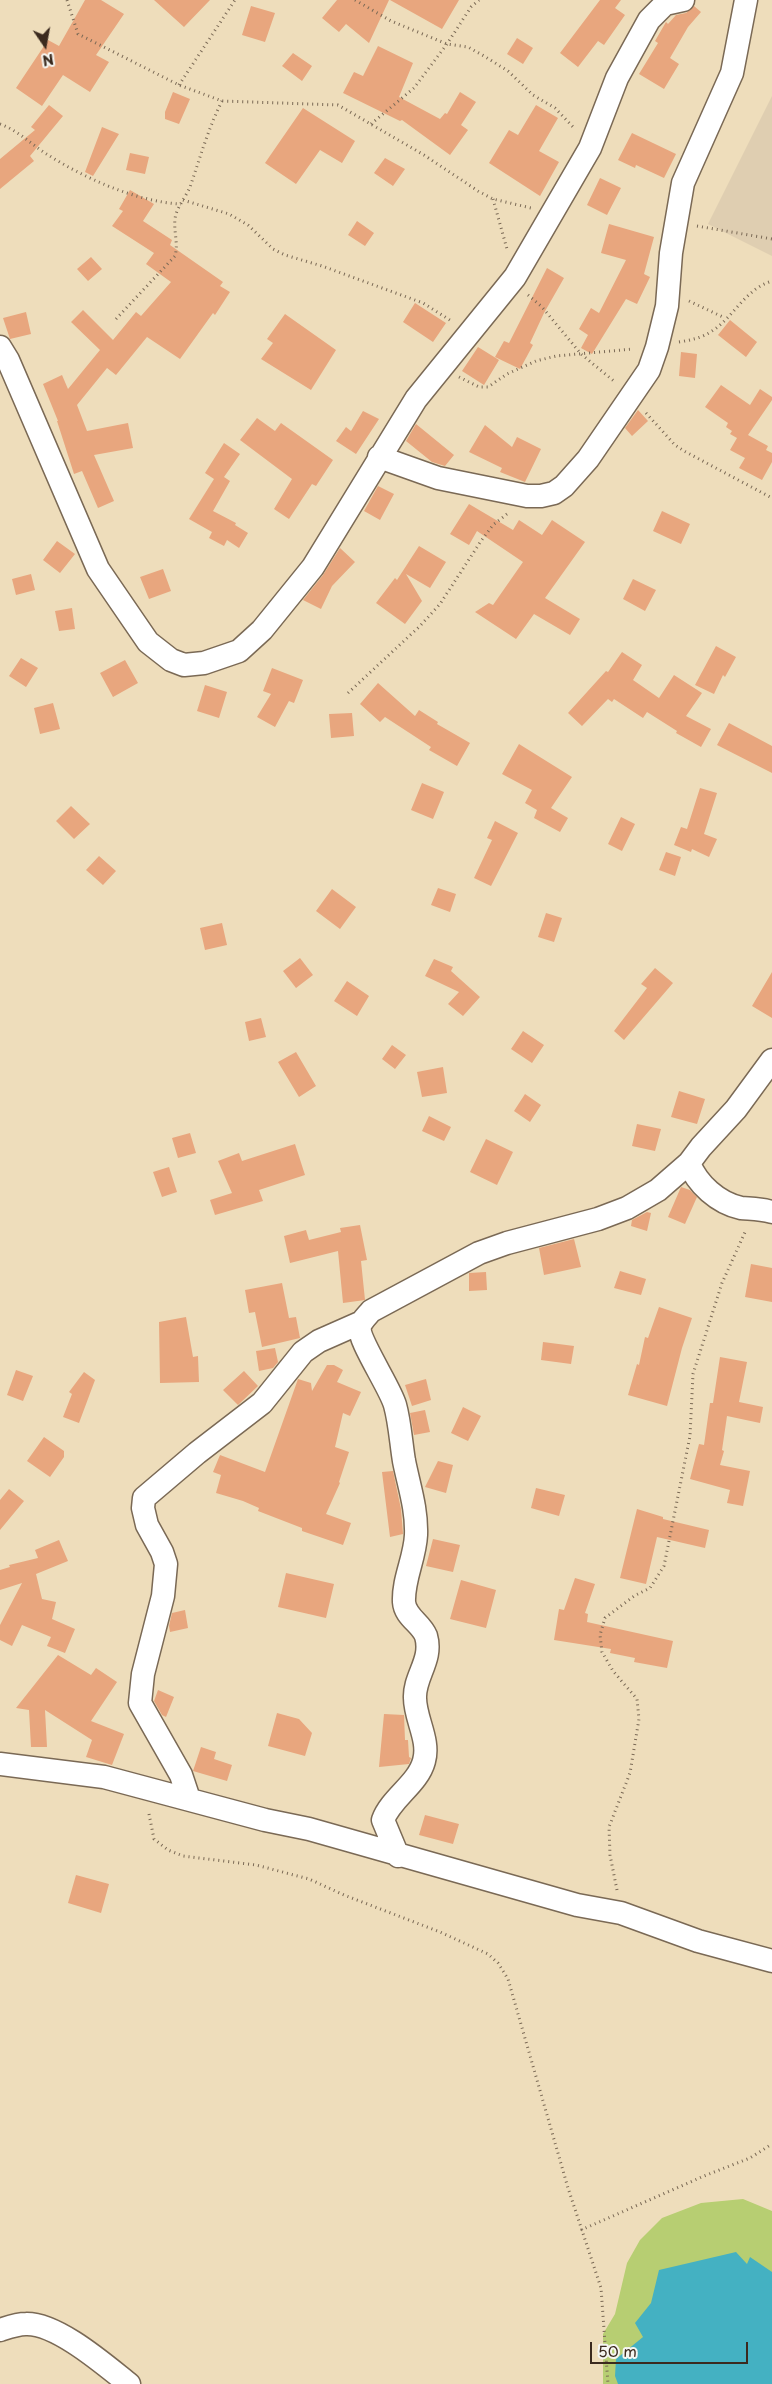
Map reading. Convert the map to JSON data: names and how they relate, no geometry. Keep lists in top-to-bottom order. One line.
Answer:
{"scale_bar":"50 m","north":"bottom"}
